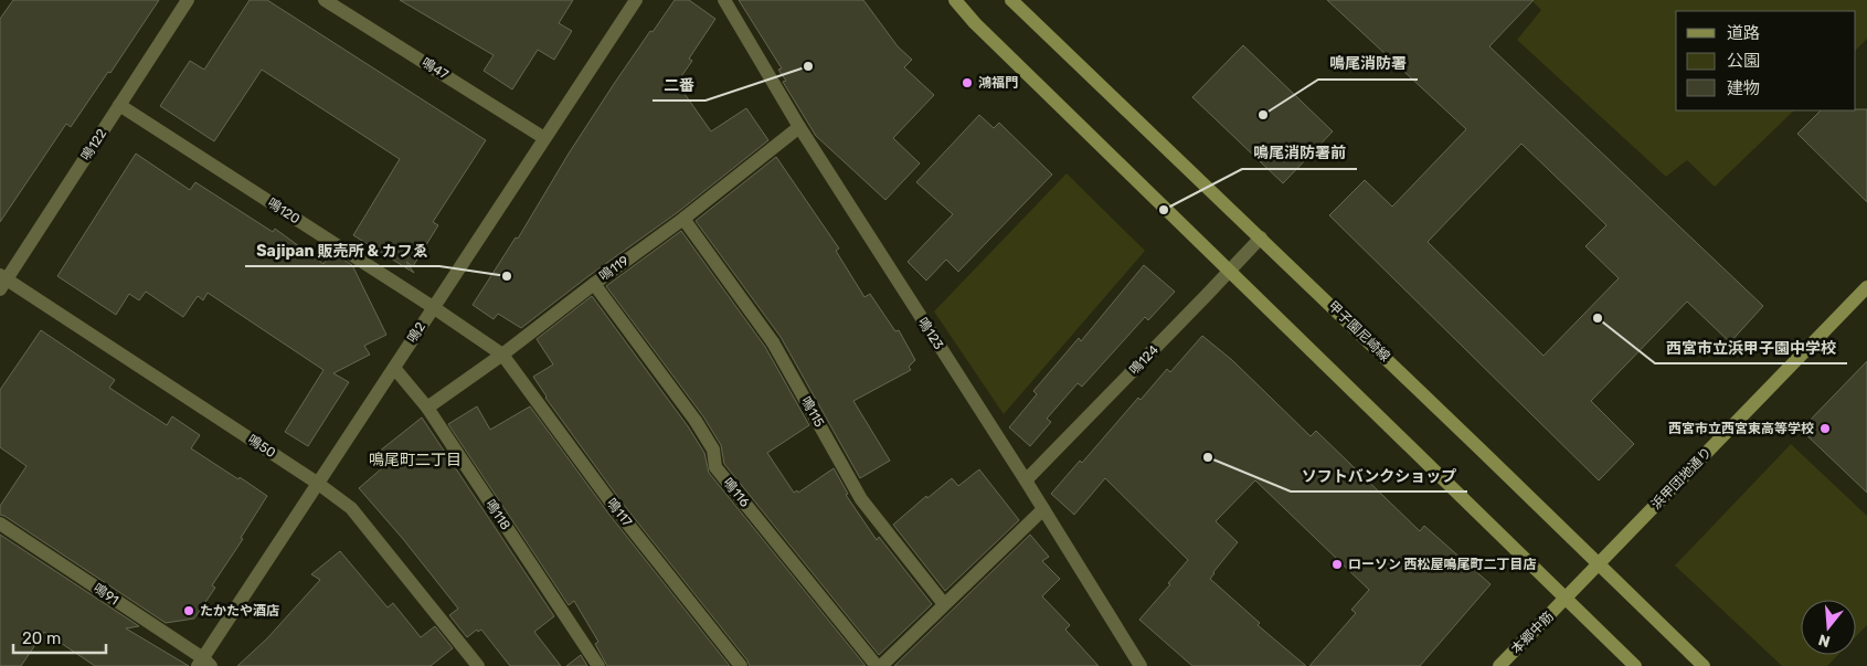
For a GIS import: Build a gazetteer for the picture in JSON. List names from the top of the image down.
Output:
{
  "streets": {
    "main road": ["甲子園尼崎線", "浜甲団地通り", "本郷中筋"],
    "street": [
      "鳴47",
      "鳴122",
      "鳴120",
      "鳴119",
      "鳴2",
      "鳴123",
      "鳴124",
      "鳴115",
      "鳴50",
      "鳴116",
      "鳴117",
      "鳴118",
      "鳴91"
    ]
  },
  "crossings": [
    ["鳴47", "鳴2"],
    ["鳴122", "鳴120"],
    ["鳴122", "鳴50"],
    ["鳴120", "鳴119"],
    ["鳴120", "鳴2"],
    ["鳴120", "鳴117"],
    ["鳴119", "鳴123"],
    ["鳴119", "鳴115"],
    ["鳴119", "鳴116"],
    ["鳴119", "鳴117"],
    ["鳴119", "鳴118"],
    ["甲子園尼崎線", "鳴124"],
    ["甲子園尼崎線", "浜甲団地通り"],
    ["鳴2", "鳴50"],
    ["鳴2", "鳴118"],
    ["鳴2", "鳴91"],
    ["鳴123", "鳴124"],
    ["浜甲団地通り", "本郷中筋"]
  ],
  "districts": ["鳴尾町二丁目"],
  "places": [
    "二番",
    "鴻福門",
    "鳴尾消防署",
    "鳴尾消防署前",
    "Sajipan 販売所 & カフゑ",
    "西宮市立浜甲子園中学校",
    "西宮市立西宮東高等学校",
    "ソフトバンクショップ",
    "ローソン 西松屋鳴尾町二丁目店",
    "たかたや酒店"
  ],
  "legend": ["道路", "公園", "建物"],
  "scale_bar": "20 m",
  "north": "bottom"
}
